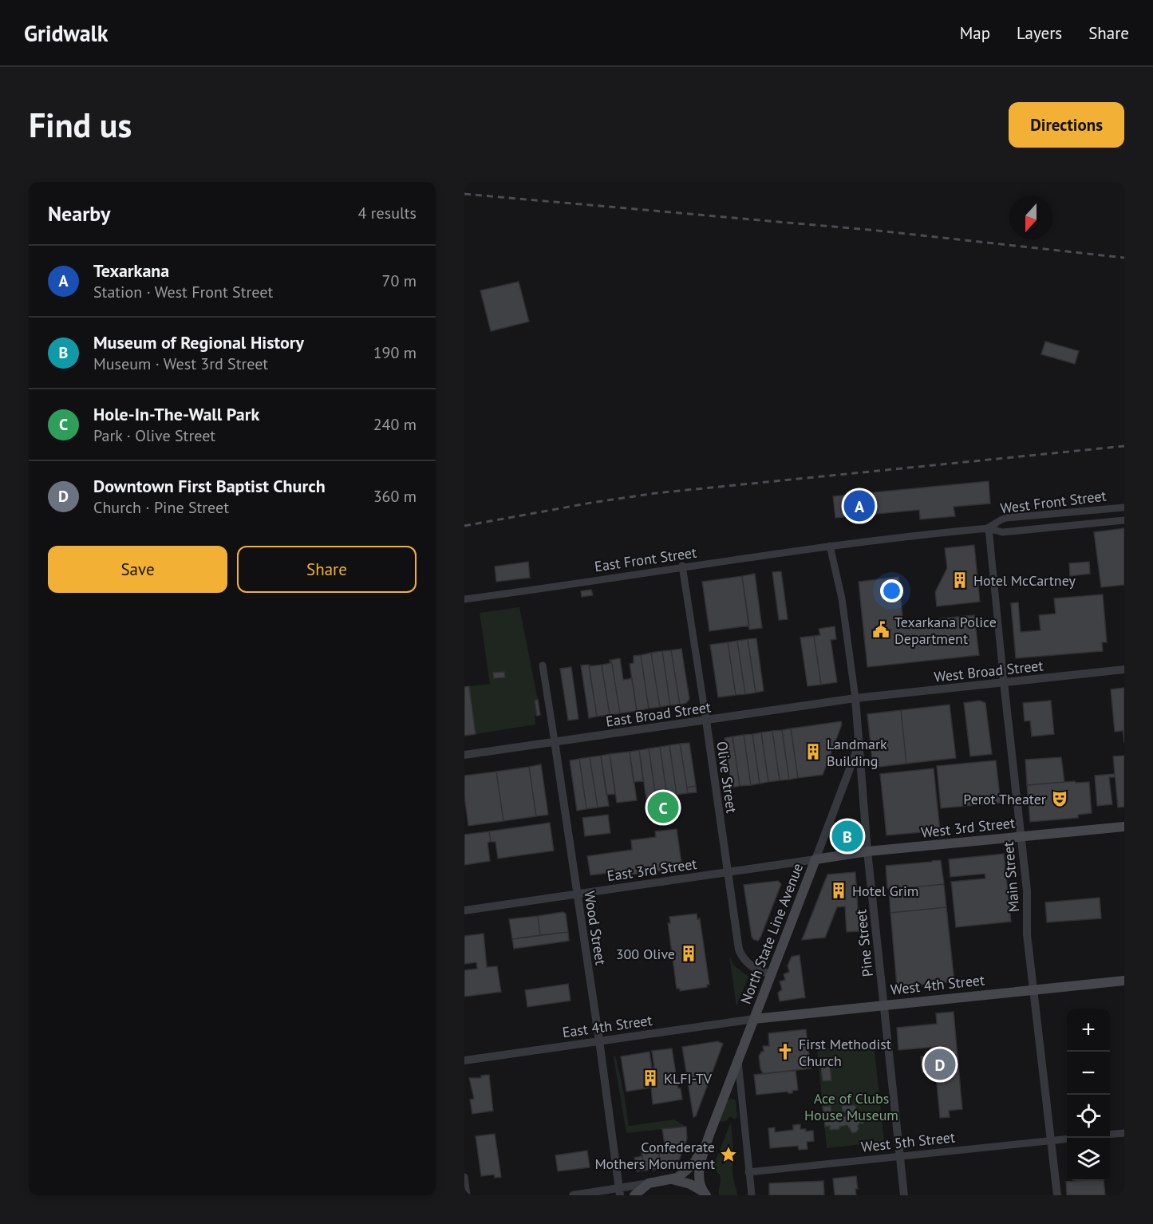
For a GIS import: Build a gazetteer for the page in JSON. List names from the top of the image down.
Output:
{
  "streets": {
    "main road": ["West 3rd Street", "North State Line Avenue", "West 4th Street"],
    "street": [
      "West Front Street",
      "East Front Street",
      "West Broad Street",
      "East Broad Street",
      "Olive Street",
      "East 3rd Street",
      "Main Street",
      "Wood Street",
      "Pine Street",
      "East 4th Street",
      "West 5th Street"
    ]
  },
  "crossings": [
    ["West Front Street", "East Front Street"],
    ["West Front Street", "Main Street"],
    ["West Front Street", "Pine Street"],
    ["East Front Street", "Olive Street"],
    ["East Front Street", "Pine Street"],
    ["West Broad Street", "East Broad Street"],
    ["West Broad Street", "Main Street"],
    ["West Broad Street", "Pine Street"],
    ["East Broad Street", "Olive Street"],
    ["East Broad Street", "Wood Street"],
    ["East Broad Street", "Pine Street"],
    ["Olive Street", "East 3rd Street"],
    ["Olive Street", "North State Line Avenue"],
    ["West 3rd Street", "East 3rd Street"],
    ["West 3rd Street", "Main Street"],
    ["West 3rd Street", "North State Line Avenue"],
    ["West 3rd Street", "Pine Street"],
    ["East 3rd Street", "Wood Street"],
    ["East 3rd Street", "North State Line Avenue"],
    ["Main Street", "West 4th Street"],
    ["Main Street", "West 5th Street"],
    ["Wood Street", "East 4th Street"],
    ["North State Line Avenue", "Pine Street"],
    ["North State Line Avenue", "West 4th Street"],
    ["North State Line Avenue", "East 4th Street"],
    ["Pine Street", "West 4th Street"],
    ["Pine Street", "West 5th Street"],
    ["West 4th Street", "East 4th Street"]
  ],
  "parks": ["Ace of Clubs House Museum"],
  "places": {
    "building": [
      "Hotel McCartney",
      "Landmark Building",
      "Hotel Grim",
      "300 Olive",
      "KLFI-TV"
    ],
    "public building": ["Texarkana Police Department"],
    "theatre": ["Perot Theater"],
    "church": ["First Methodist Church"],
    "place": ["Confederate Mothers Monument"]
  },
  "north": "bottom",
  "page": {
    "header": "Gridwalk",
    "nav": ["Map", "Layers", "Share"],
    "buttons": [
      "Directions",
      ["Save", "Share"]
    ],
    "title": "Find us",
    "heading": ["Nearby", "4 results"],
    "list": [
      {
        "mark": "A",
        "name": "Texarkana",
        "note": "Station · West Front Street",
        "value": "70 m"
      },
      {
        "mark": "B",
        "name": "Museum of Regional History",
        "note": "Museum · West 3rd Street",
        "value": "190 m"
      },
      {
        "mark": "C",
        "name": "Hole-In-The-Wall Park",
        "note": "Park · Olive Street",
        "value": "240 m"
      },
      {
        "mark": "D",
        "name": "Downtown First Baptist Church",
        "note": "Church · Pine Street",
        "value": "360 m"
      }
    ],
    "pins": [
      "A",
      "C",
      "B",
      "D"
    ],
    "map_buttons": ["+", "−"]
  }
}
